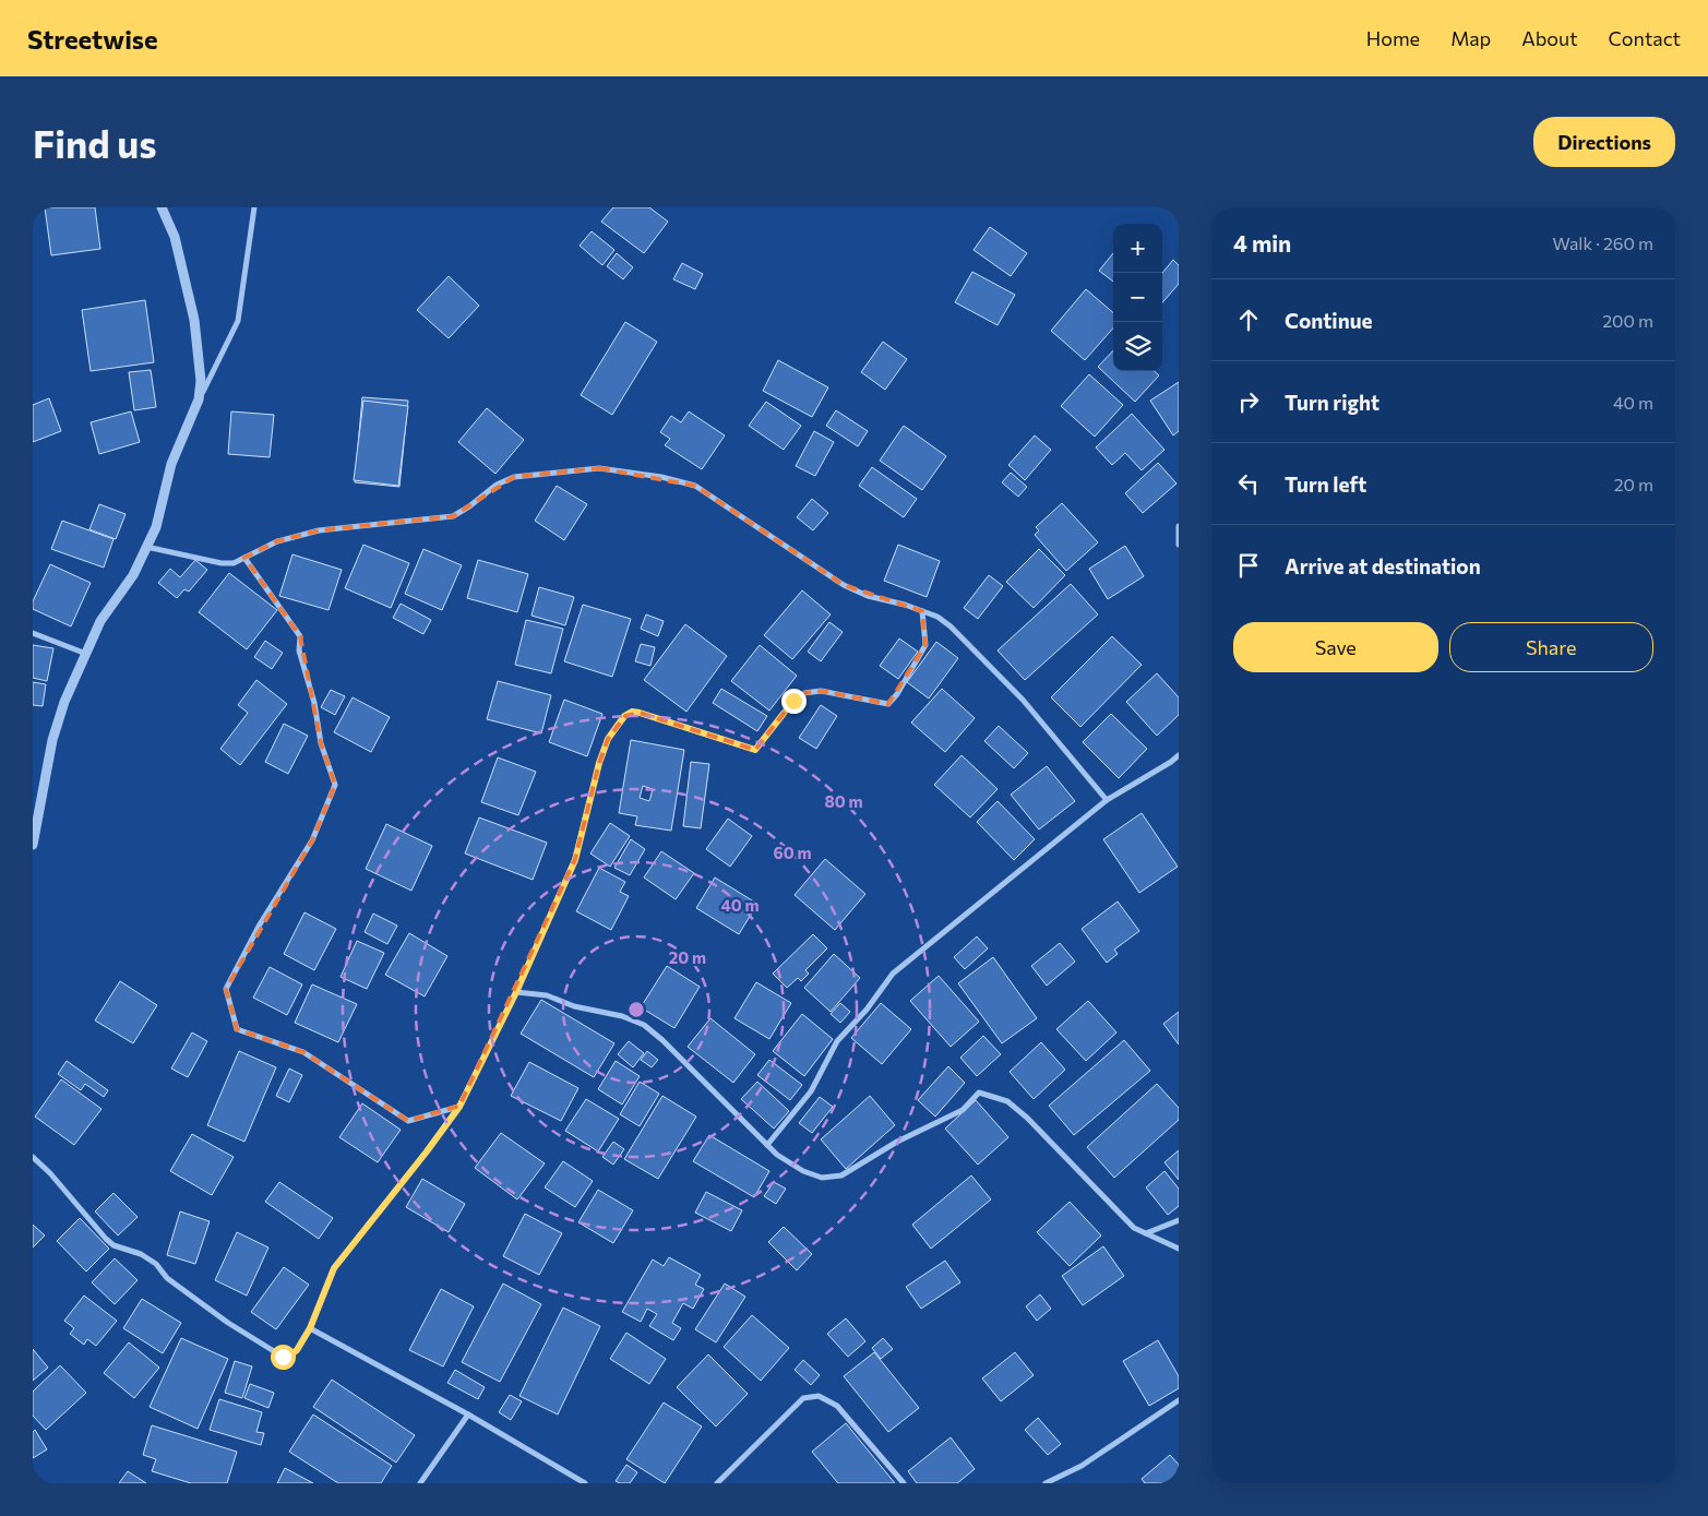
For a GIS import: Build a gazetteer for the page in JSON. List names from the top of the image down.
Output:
{
  "page": {
    "header": "Streetwise",
    "nav": [
      "Home",
      "Map",
      "About",
      "Contact"
    ],
    "buttons": [
      "Directions",
      ["Save", "Share"]
    ],
    "title": "Find us",
    "heading": ["4 min", "Walk · 260 m"],
    "map_buttons": ["+", "−"],
    "list": [
      ["Continue", "200 m"],
      ["Turn right", "40 m"],
      ["Turn left", "20 m"],
      "Arrive at destination"
    ]
  },
  "rings": [
    "80 m",
    "60 m",
    "40 m",
    "20 m"
  ]
}
